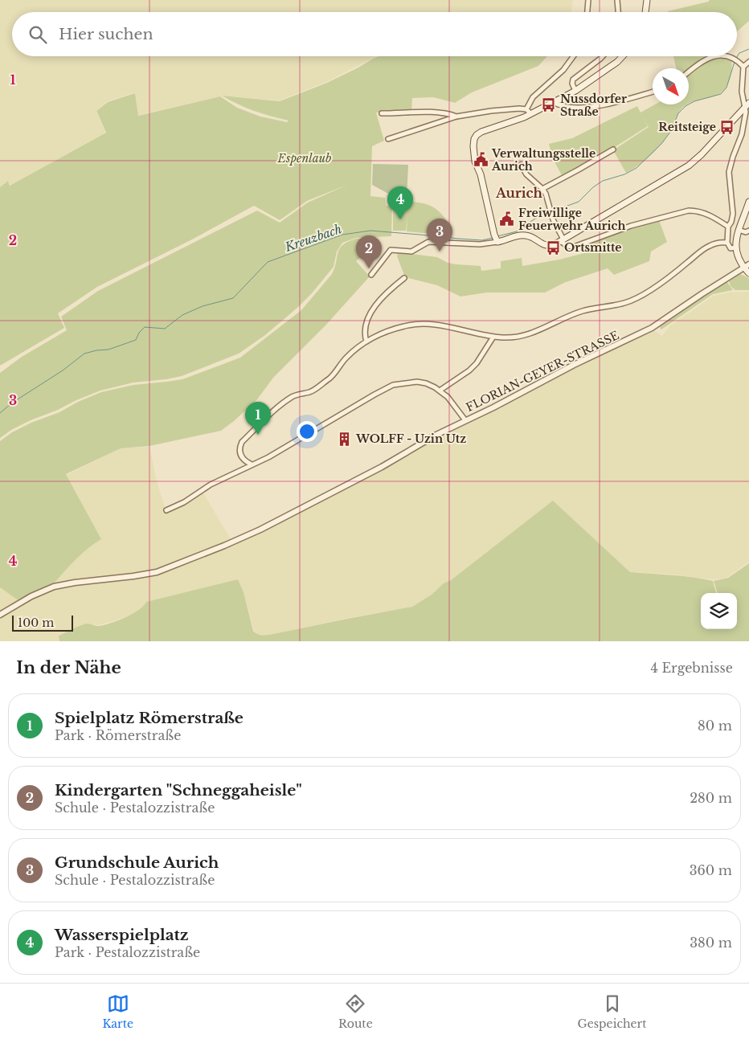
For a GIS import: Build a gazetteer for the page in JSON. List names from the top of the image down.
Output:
{
  "streets": {
    "street": ["FLORIAN-GEYER-STRASSE"]
  },
  "districts": ["Aurich"],
  "water": ["Kreuzbach"],
  "parks": ["Espenlaub"],
  "places": {
    "bus stop": ["Nussdorfer Straße", "Reitsteige", "Ortsmitte"],
    "public building": ["Verwaltungsstelle Aurich", "Freiwillige Feuerwehr Aurich"],
    "building": ["WOLFF - Uzin Utz"]
  },
  "scale_bar": "100 m",
  "north": "bottom right",
  "page": {
    "search": "Hier suchen",
    "pins": [
      "4",
      "3",
      "2",
      "1"
    ],
    "scale": "100 m",
    "heading": ["In der Nähe", "4 Ergebnisse"],
    "list": [
      {
        "mark": "1",
        "name": "Spielplatz Römerstraße",
        "note": "Park · Römerstraße",
        "value": "80 m"
      },
      {
        "mark": "2",
        "name": "Kindergarten \"Schneggaheisle\"",
        "note": "Schule · Pestalozzistraße",
        "value": "280 m"
      },
      {
        "mark": "3",
        "name": "Grundschule Aurich",
        "note": "Schule · Pestalozzistraße",
        "value": "360 m"
      },
      {
        "mark": "4",
        "name": "Wasserspielplatz",
        "note": "Park · Pestalozzistraße",
        "value": "380 m"
      }
    ],
    "nav": ["Karte", "Route", "Gespeichert"]
  },
  "grid": {
    "rows": [
      "1",
      "2",
      "3",
      "4"
    ]
  }
}
